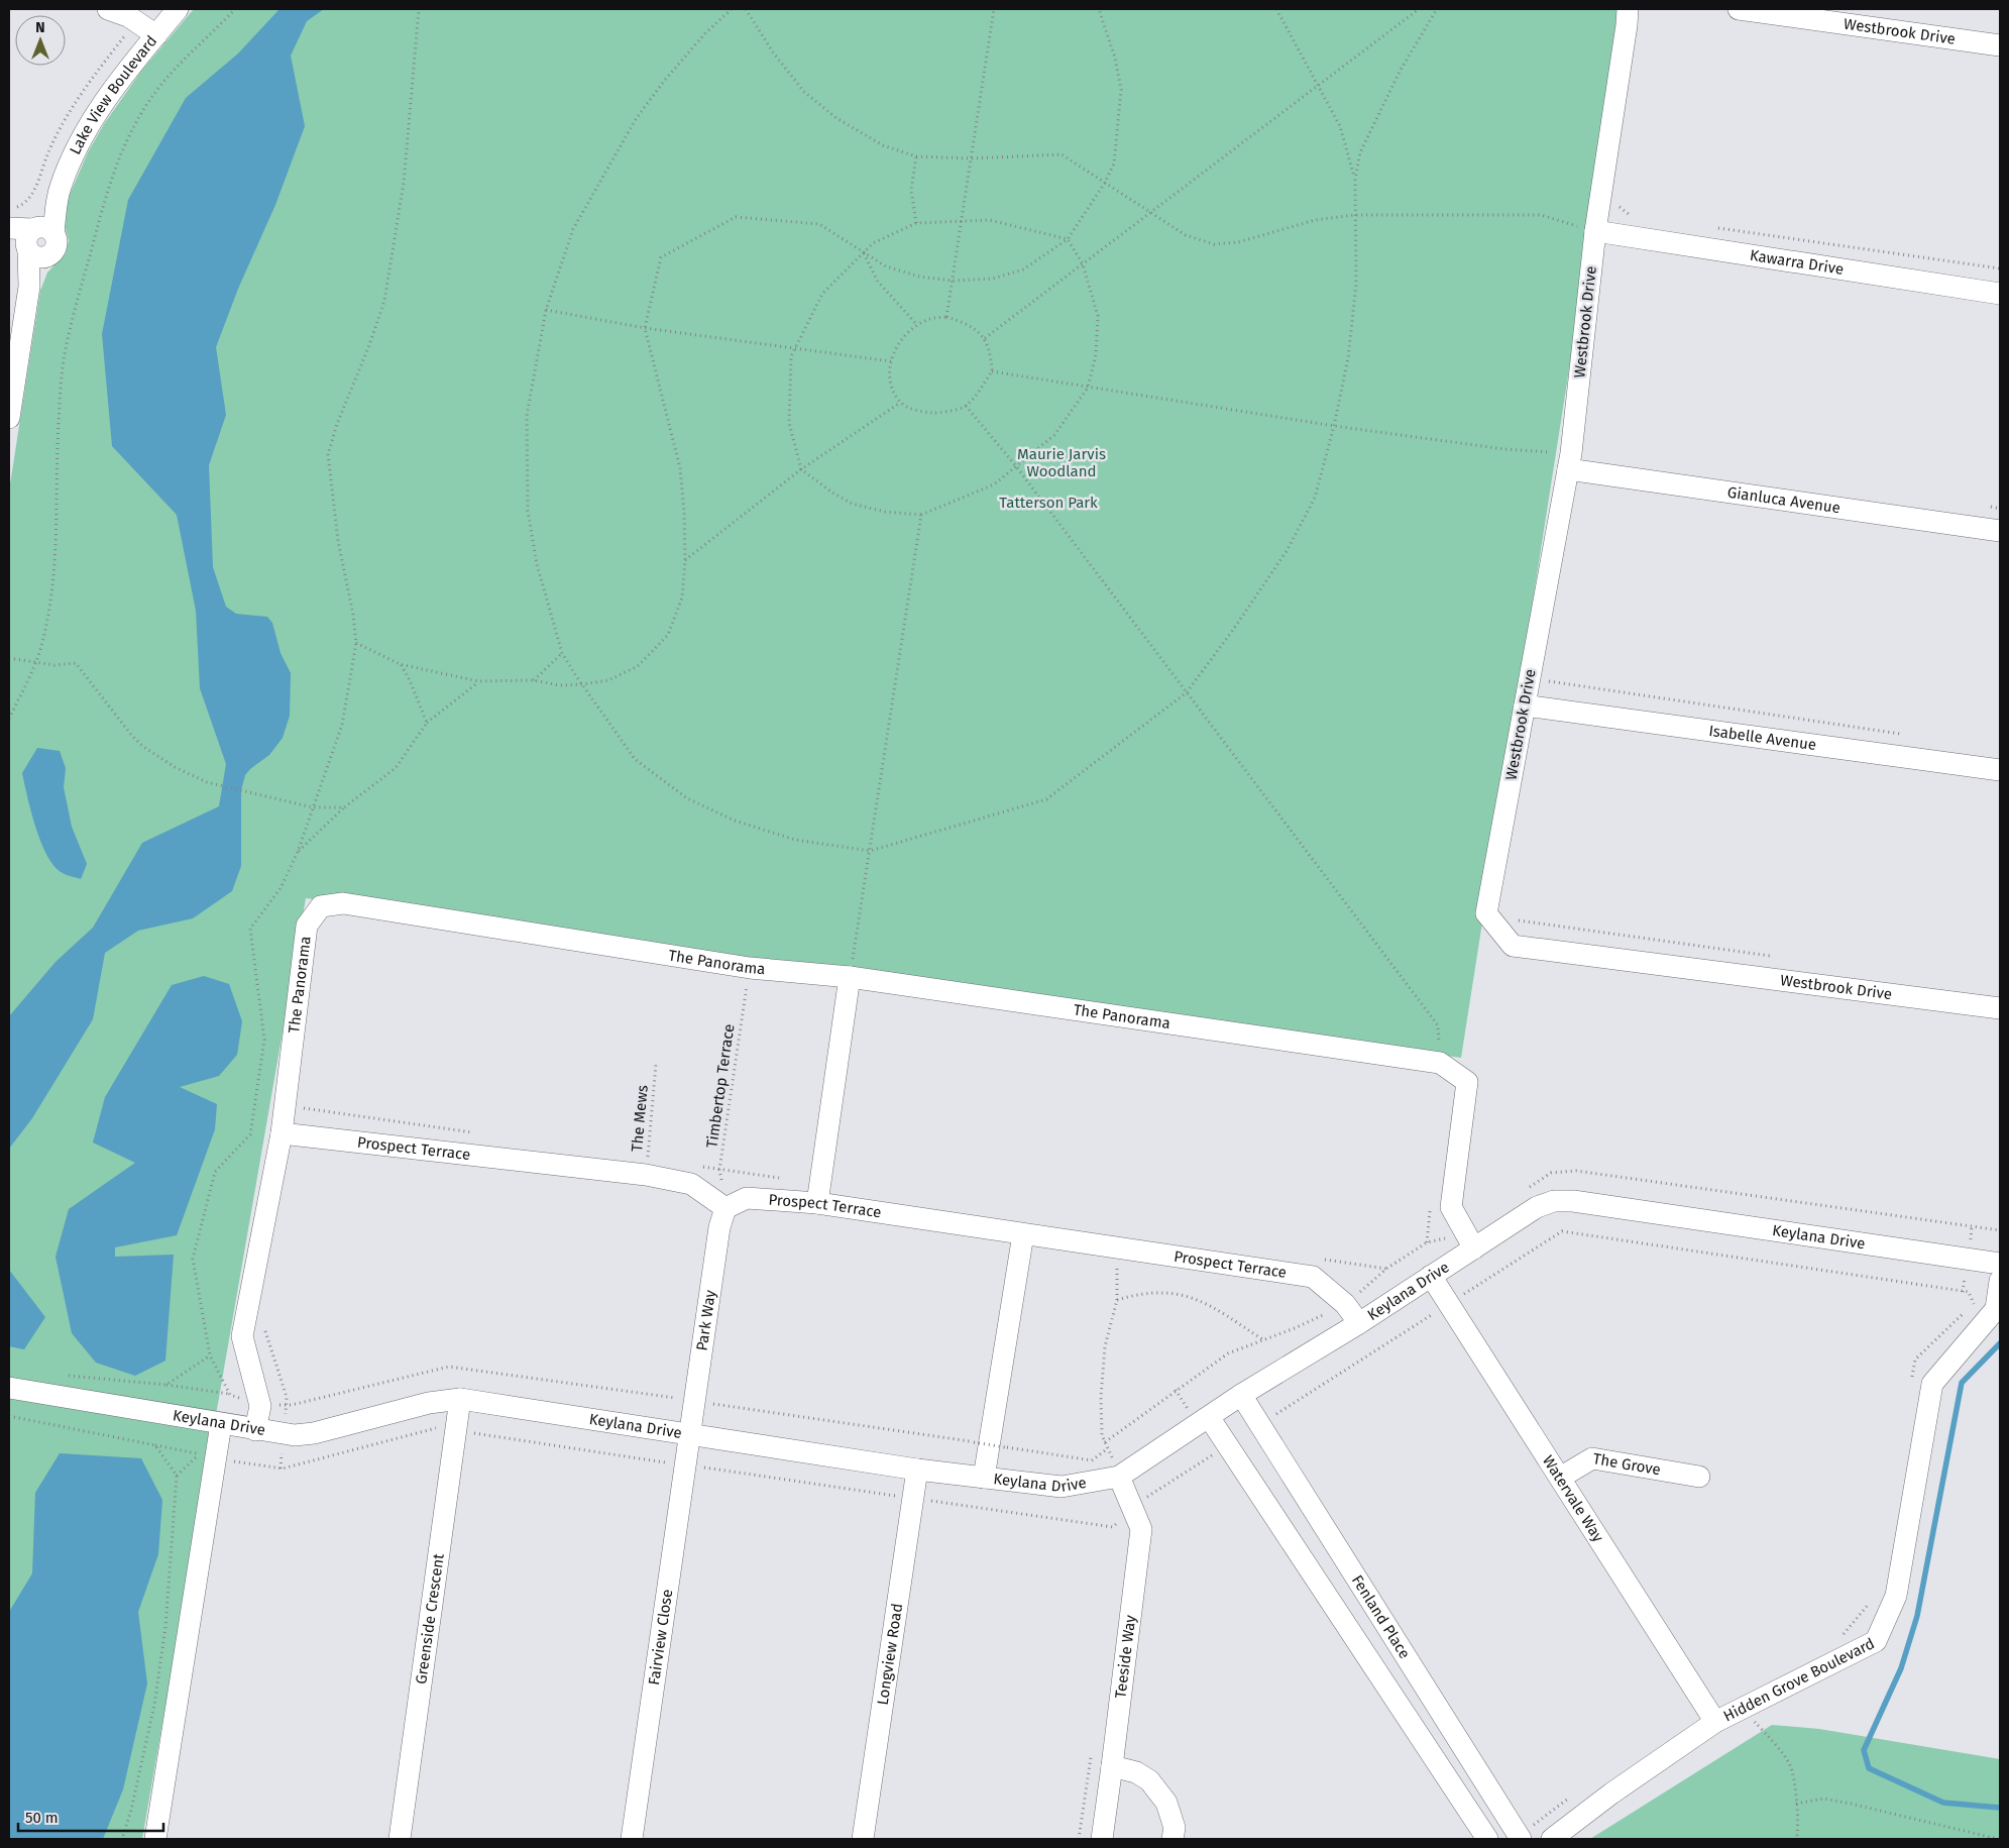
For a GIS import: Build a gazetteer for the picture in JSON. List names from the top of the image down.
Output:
{
  "streets": {
    "street": [
      "Westbrook Drive",
      "Lake View Boulevard",
      "Kawarra Drive",
      "Gianluca Avenue",
      "Isabelle Avenue",
      "The Panorama",
      "Prospect Terrace",
      "Keylana Drive",
      "Park Way",
      "The Grove",
      "Watervale Way",
      "Fenland Place",
      "Greenside Crescent",
      "Fairview Close",
      "Longview Road",
      "Teeside Way",
      "Hidden Grove Boulevard"
    ],
    "path": ["Timbertop Terrace", "The Mews"]
  },
  "crossings": [
    ["Westbrook Drive", "Kawarra Drive"],
    ["Westbrook Drive", "Gianluca Avenue"],
    ["Westbrook Drive", "Isabelle Avenue"],
    ["The Panorama", "Timbertop Terrace"],
    ["The Panorama", "Prospect Terrace"],
    ["The Panorama", "Keylana Drive"],
    ["Timbertop Terrace", "Prospect Terrace"],
    ["Timbertop Terrace", "Park Way"],
    ["Prospect Terrace", "Keylana Drive"],
    ["Prospect Terrace", "Park Way"],
    ["Keylana Drive", "Park Way"],
    ["Keylana Drive", "Watervale Way"],
    ["Keylana Drive", "Fenland Place"],
    ["Keylana Drive", "Greenside Crescent"],
    ["Keylana Drive", "Fairview Close"],
    ["Keylana Drive", "Longview Road"],
    ["Keylana Drive", "Teeside Way"],
    ["Park Way", "Fairview Close"],
    ["The Grove", "Watervale Way"],
    ["Watervale Way", "Hidden Grove Boulevard"]
  ],
  "parks": ["Maurie Jarvis Woodland", "Tatterson Park"],
  "scale_bar": "50 m",
  "north": "top"
}
